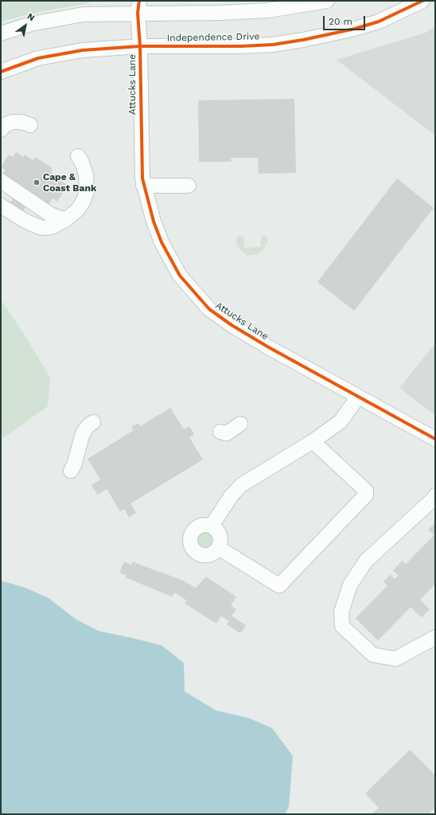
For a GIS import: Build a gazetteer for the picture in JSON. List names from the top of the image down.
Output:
{
  "streets": {
    "street": ["Independence Drive", "Attucks Lane"]
  },
  "crossings": [
    ["Independence Drive", "Attucks Lane"]
  ],
  "places": ["Cape & Coast Bank"],
  "scale_bar": "20 m",
  "north": "top right"
}
